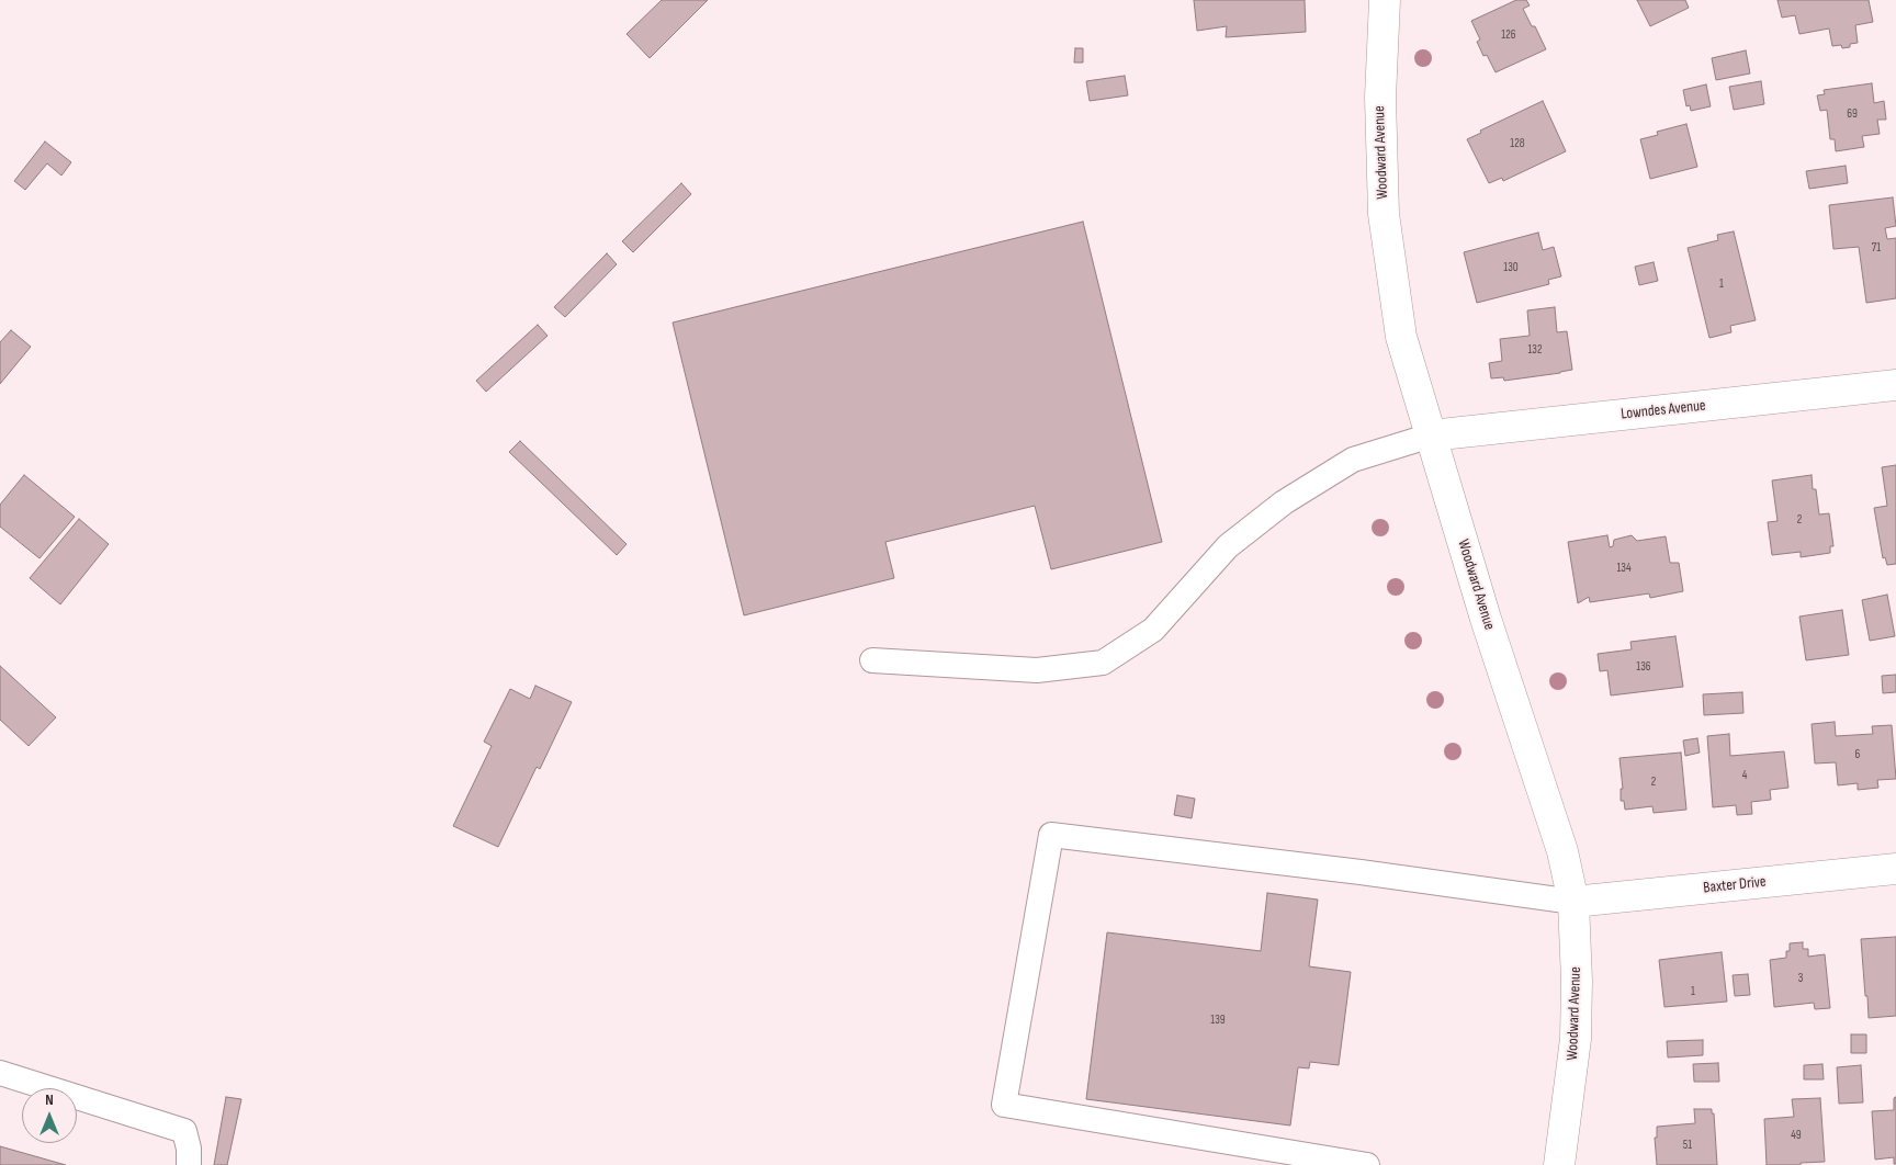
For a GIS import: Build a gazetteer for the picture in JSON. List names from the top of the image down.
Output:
{
  "streets": {
    "street": ["Woodward Avenue", "Lowndes Avenue", "Baxter Drive"]
  },
  "crossings": [
    ["Woodward Avenue", "Lowndes Avenue"],
    ["Woodward Avenue", "Baxter Drive"]
  ],
  "house_numbers": [
    "126",
    "69",
    "128",
    "71",
    "130",
    "1",
    "132",
    "2",
    "134",
    "136",
    "6",
    "4",
    "2",
    "3",
    "1",
    "139",
    "49",
    "51"
  ],
  "north": "top"
}
